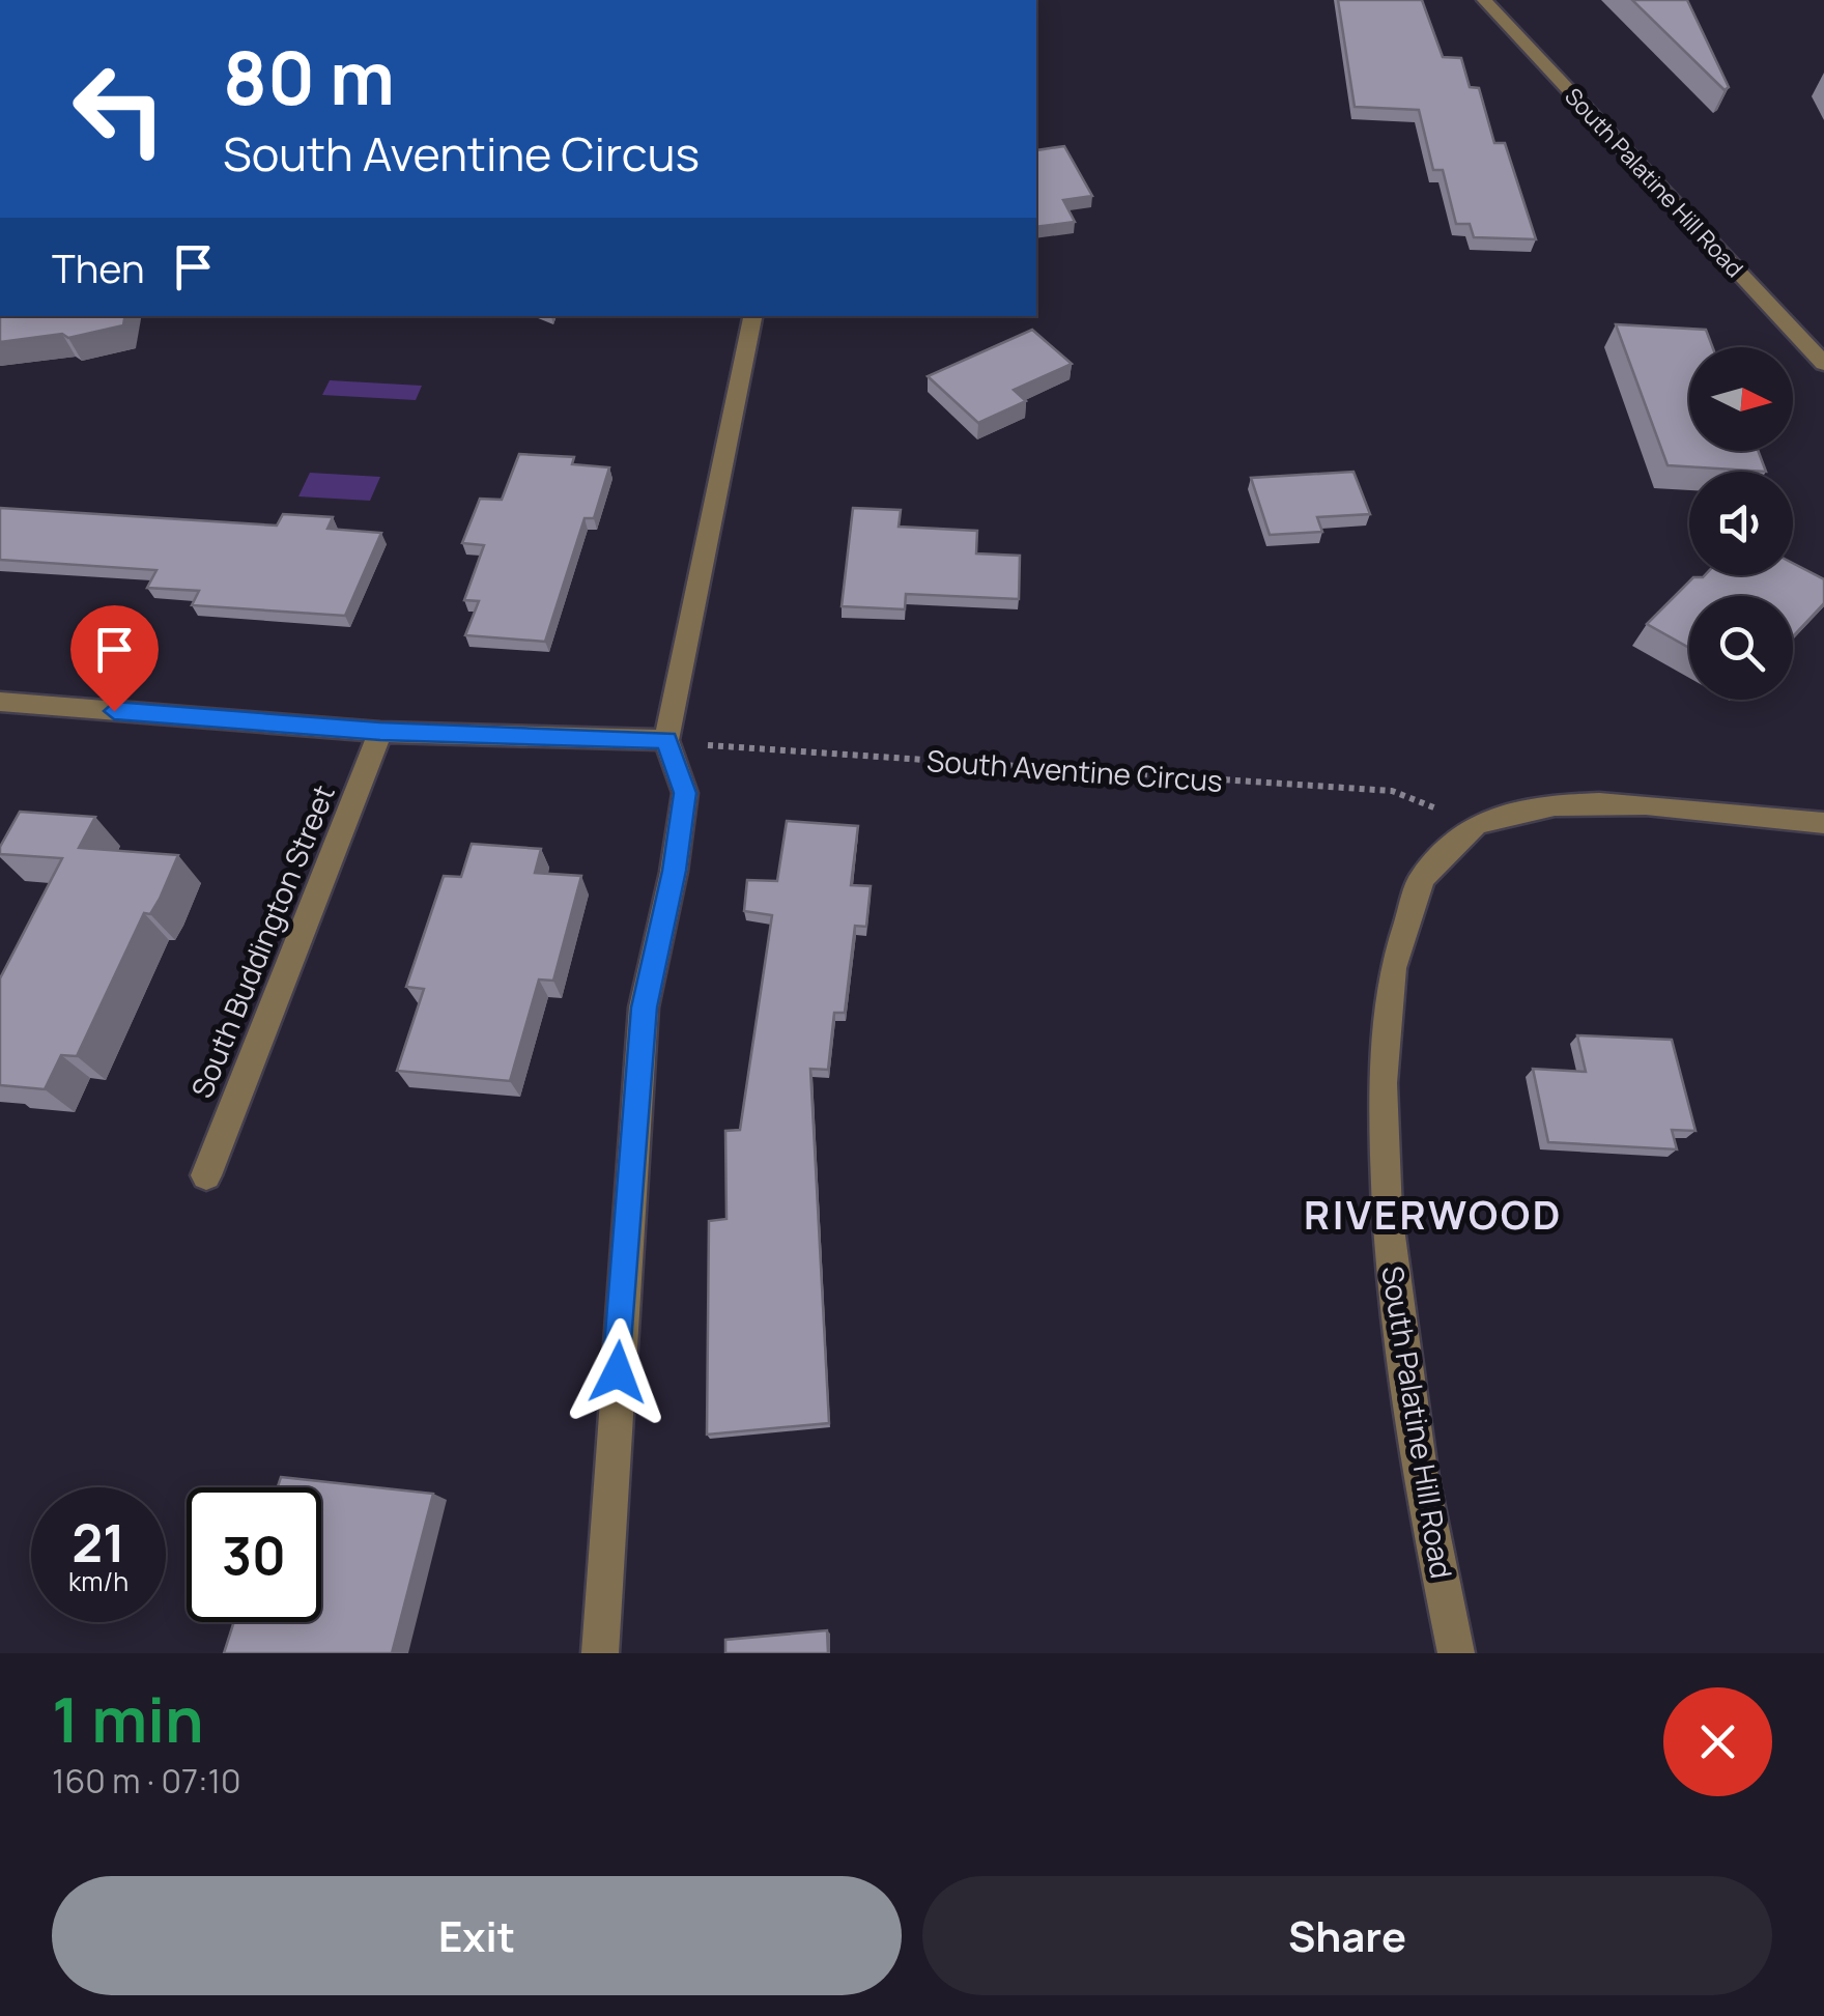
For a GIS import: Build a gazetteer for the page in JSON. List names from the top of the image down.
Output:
{
  "streets": {
    "street": ["South Palatine Hill Road", "South Buddington Street"],
    "path": ["South Aventine Circus"]
  },
  "crossings": [
    ["South Palatine Hill Road", "South Aventine Circus"]
  ],
  "districts": ["RIVERWOOD"],
  "north": "right",
  "page": {
    "turn": ["80 m", "South Aventine Circus"],
    "then": "Then",
    "speed": "21 km/h",
    "limit": "30",
    "heading": ["1 min", "160 m · 07:10"],
    "buttons": ["Exit", "Share"]
  }
}
